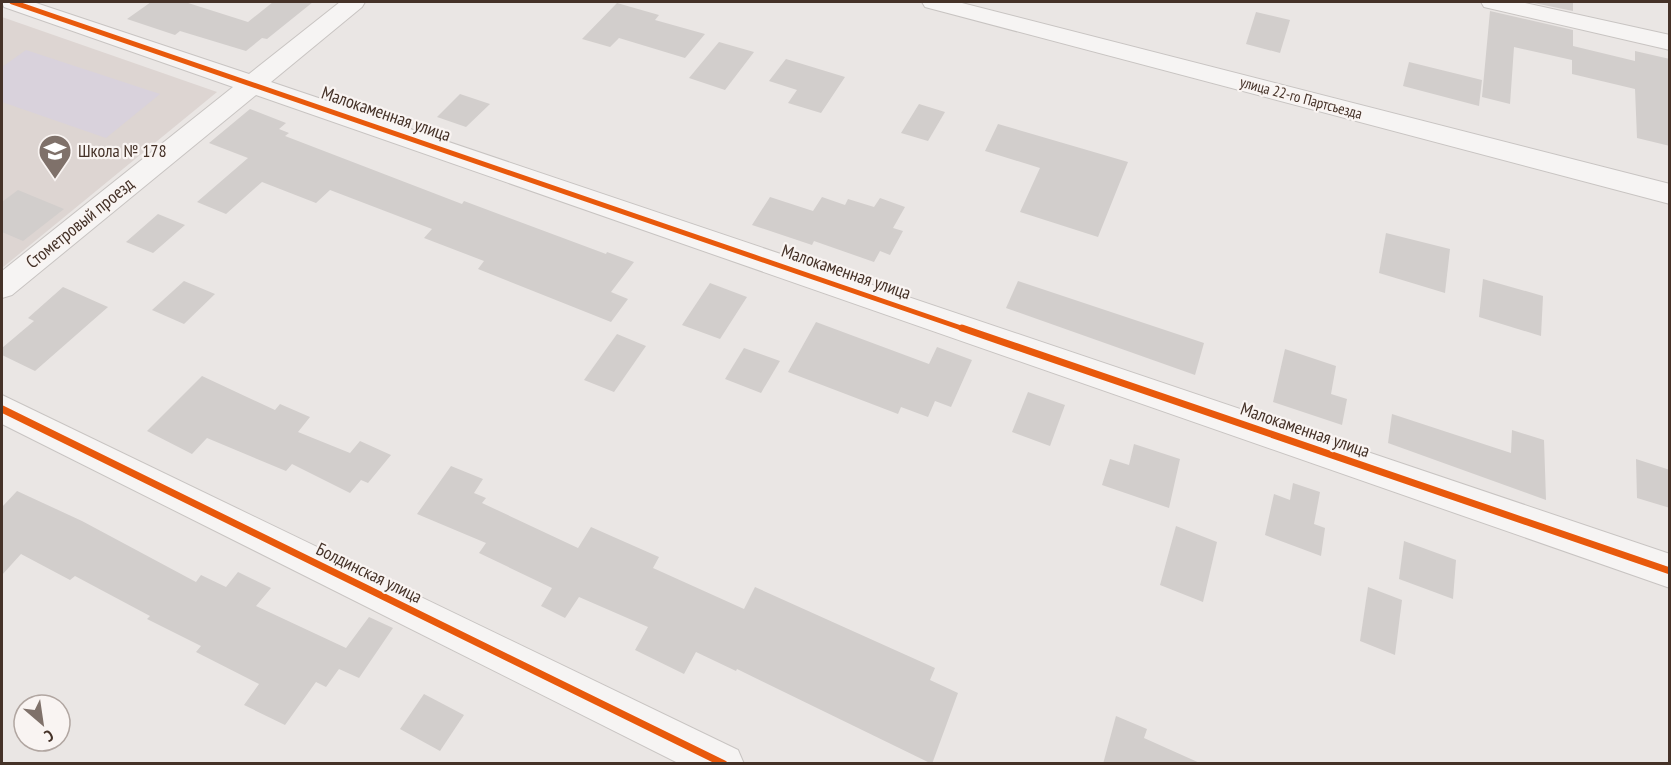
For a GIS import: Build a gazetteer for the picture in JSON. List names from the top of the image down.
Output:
{
  "streets": {
    "street": [
      "улица 22-го Партсъезда",
      "Малокаменная улица",
      "Стометровый проезд",
      "Болдинская улица"
    ]
  },
  "crossings": [
    ["Малокаменная улица", "Стометровый проезд"]
  ],
  "places": {
    "school or university": ["Школа № 178"]
  },
  "north": "bottom right"
}
